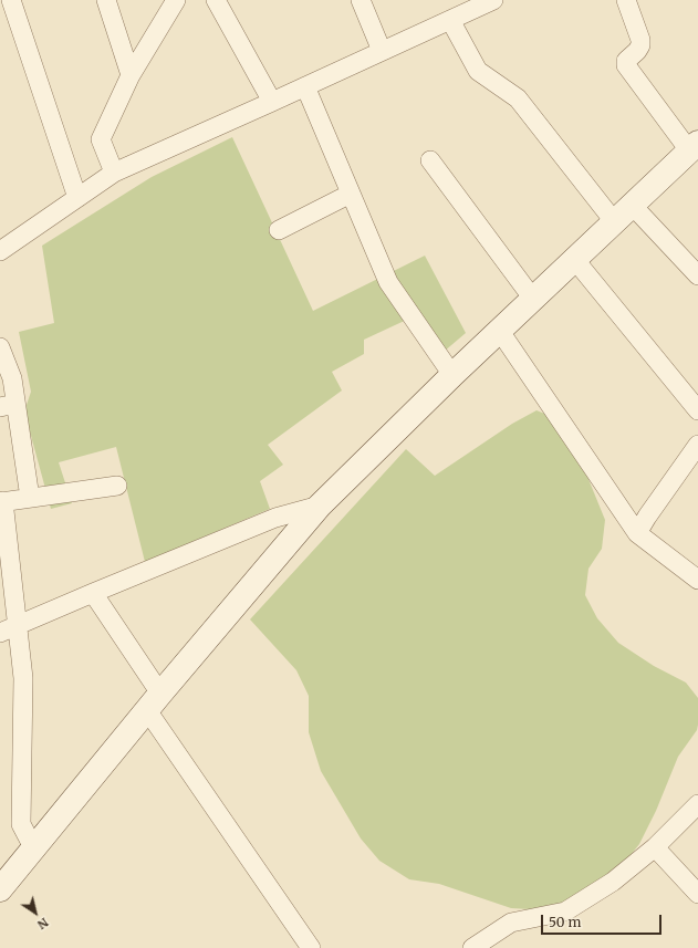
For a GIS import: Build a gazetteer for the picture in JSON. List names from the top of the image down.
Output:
{
  "scale_bar": "50 m",
  "north": "bottom right"
}
